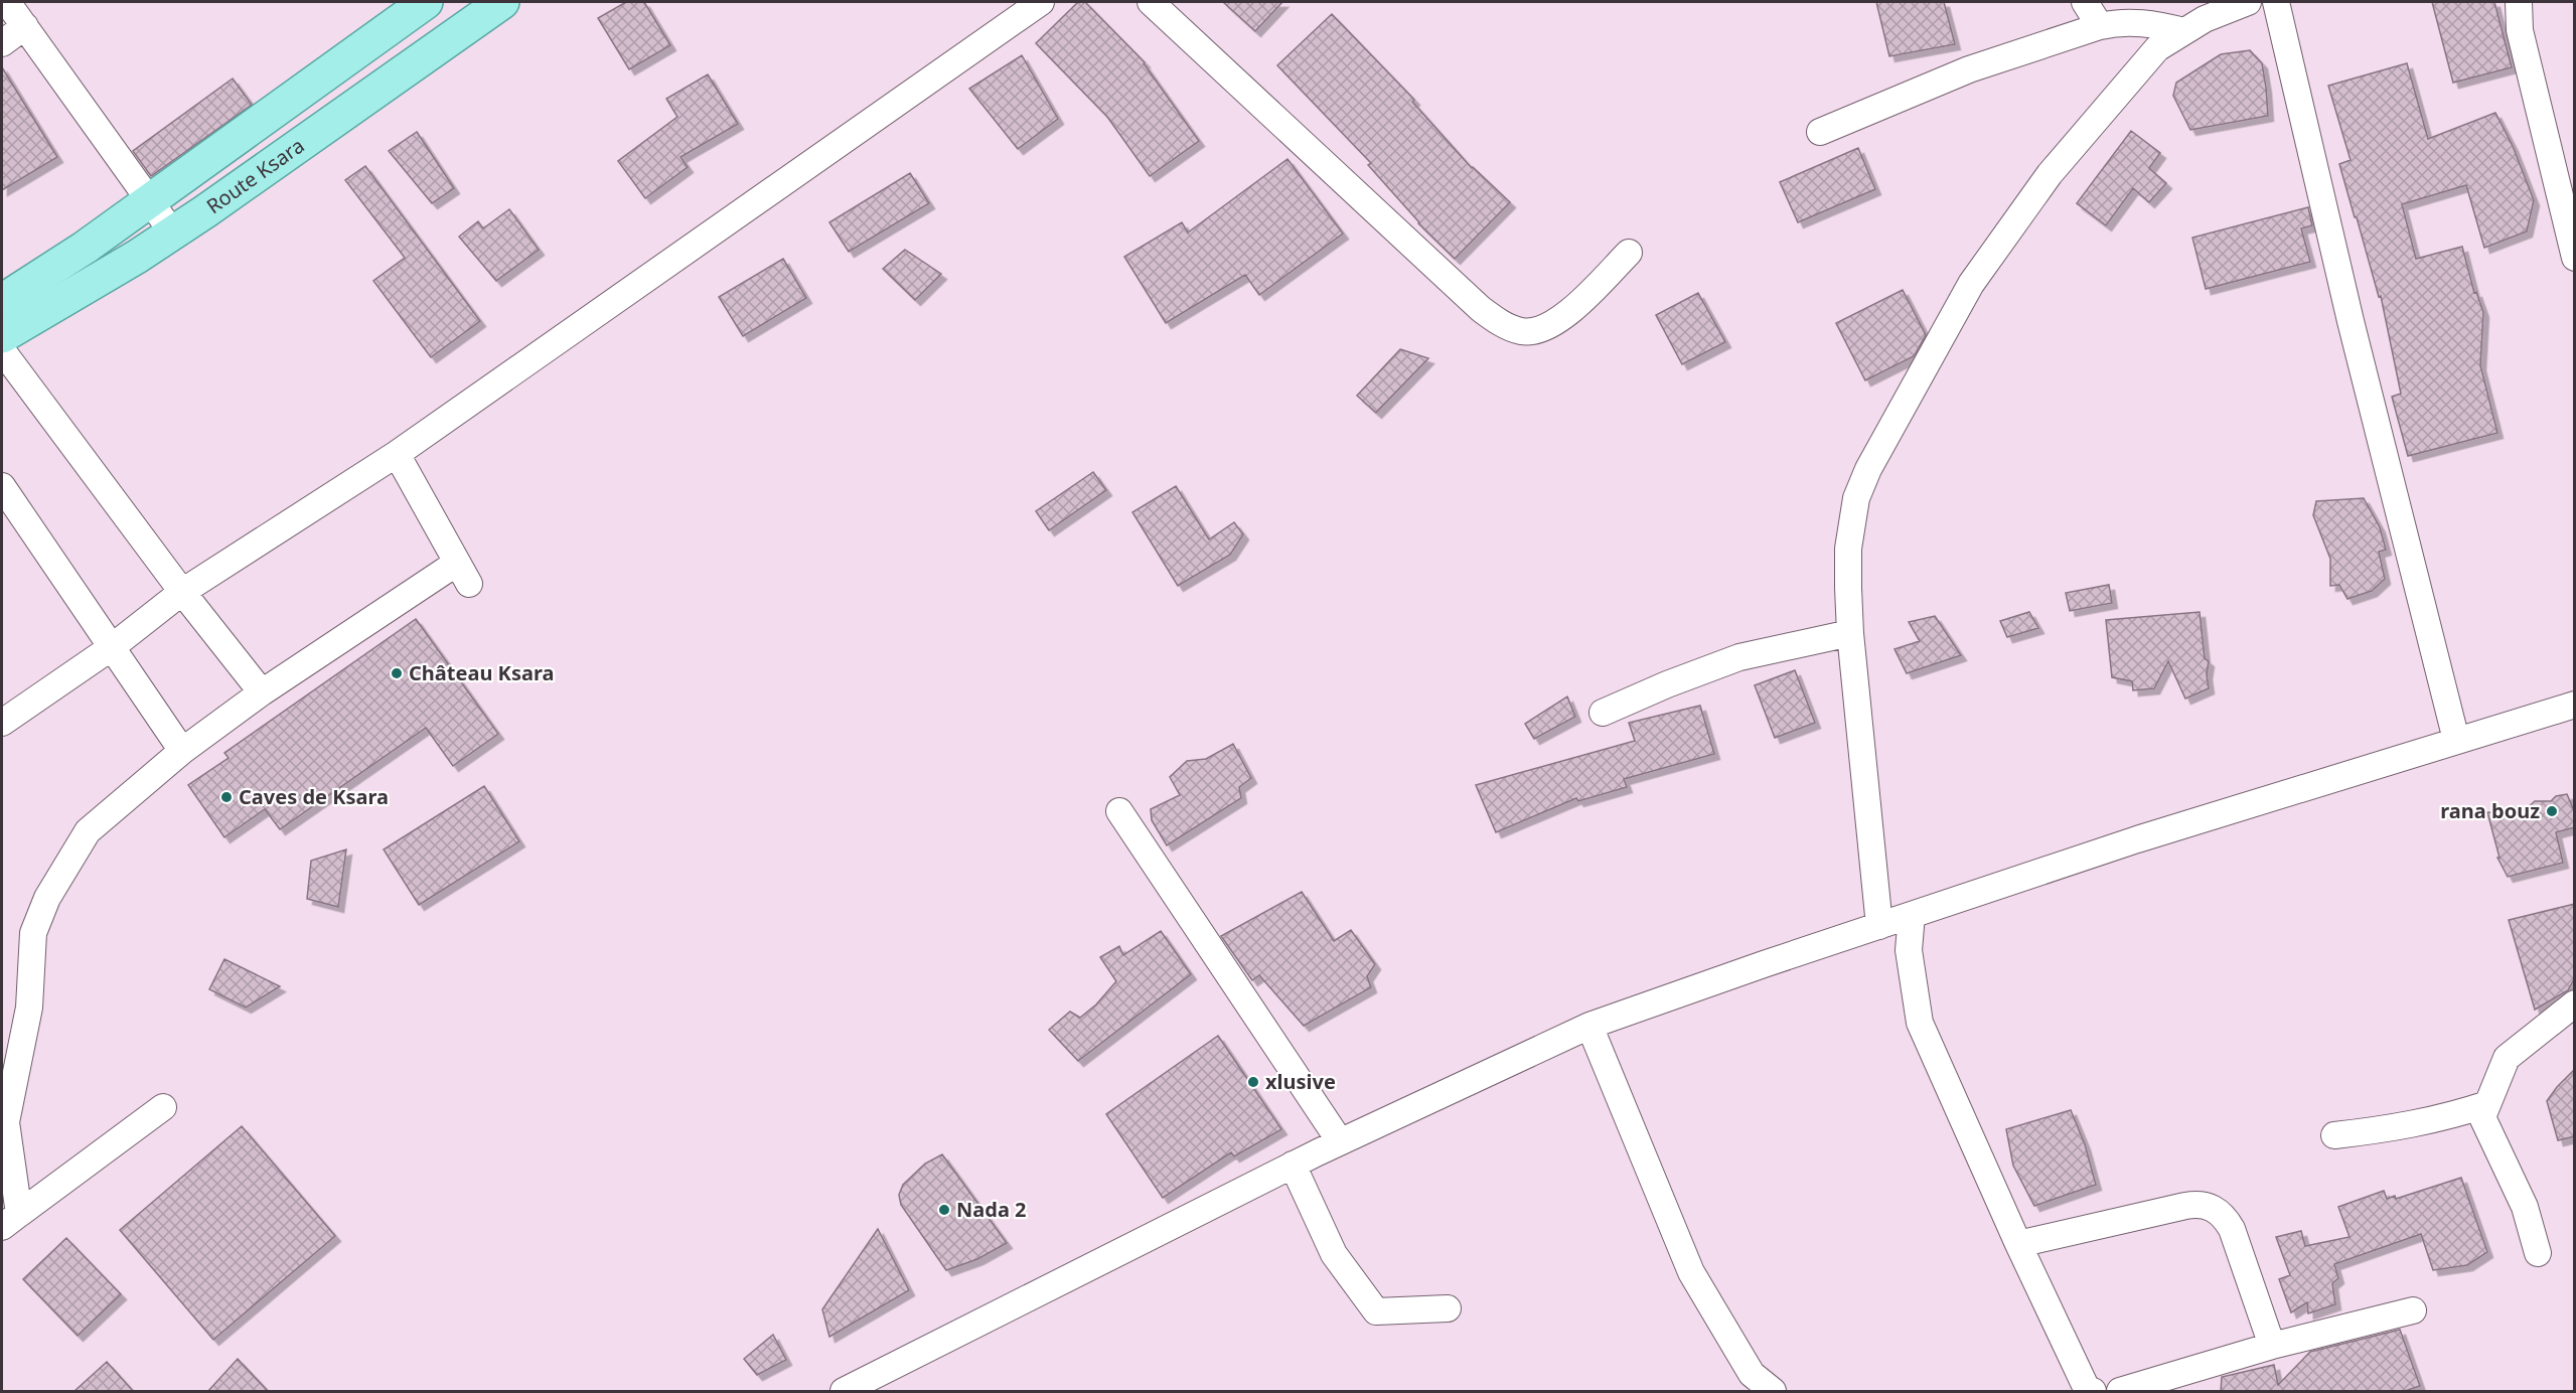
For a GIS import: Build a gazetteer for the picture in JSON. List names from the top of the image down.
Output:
{
  "streets": {
    "main road": ["Route Ksara"]
  },
  "places": [
    "Château Ksara",
    "Caves de Ksara",
    "rana bouz",
    "xlusive",
    "Nada 2"
  ]
}
